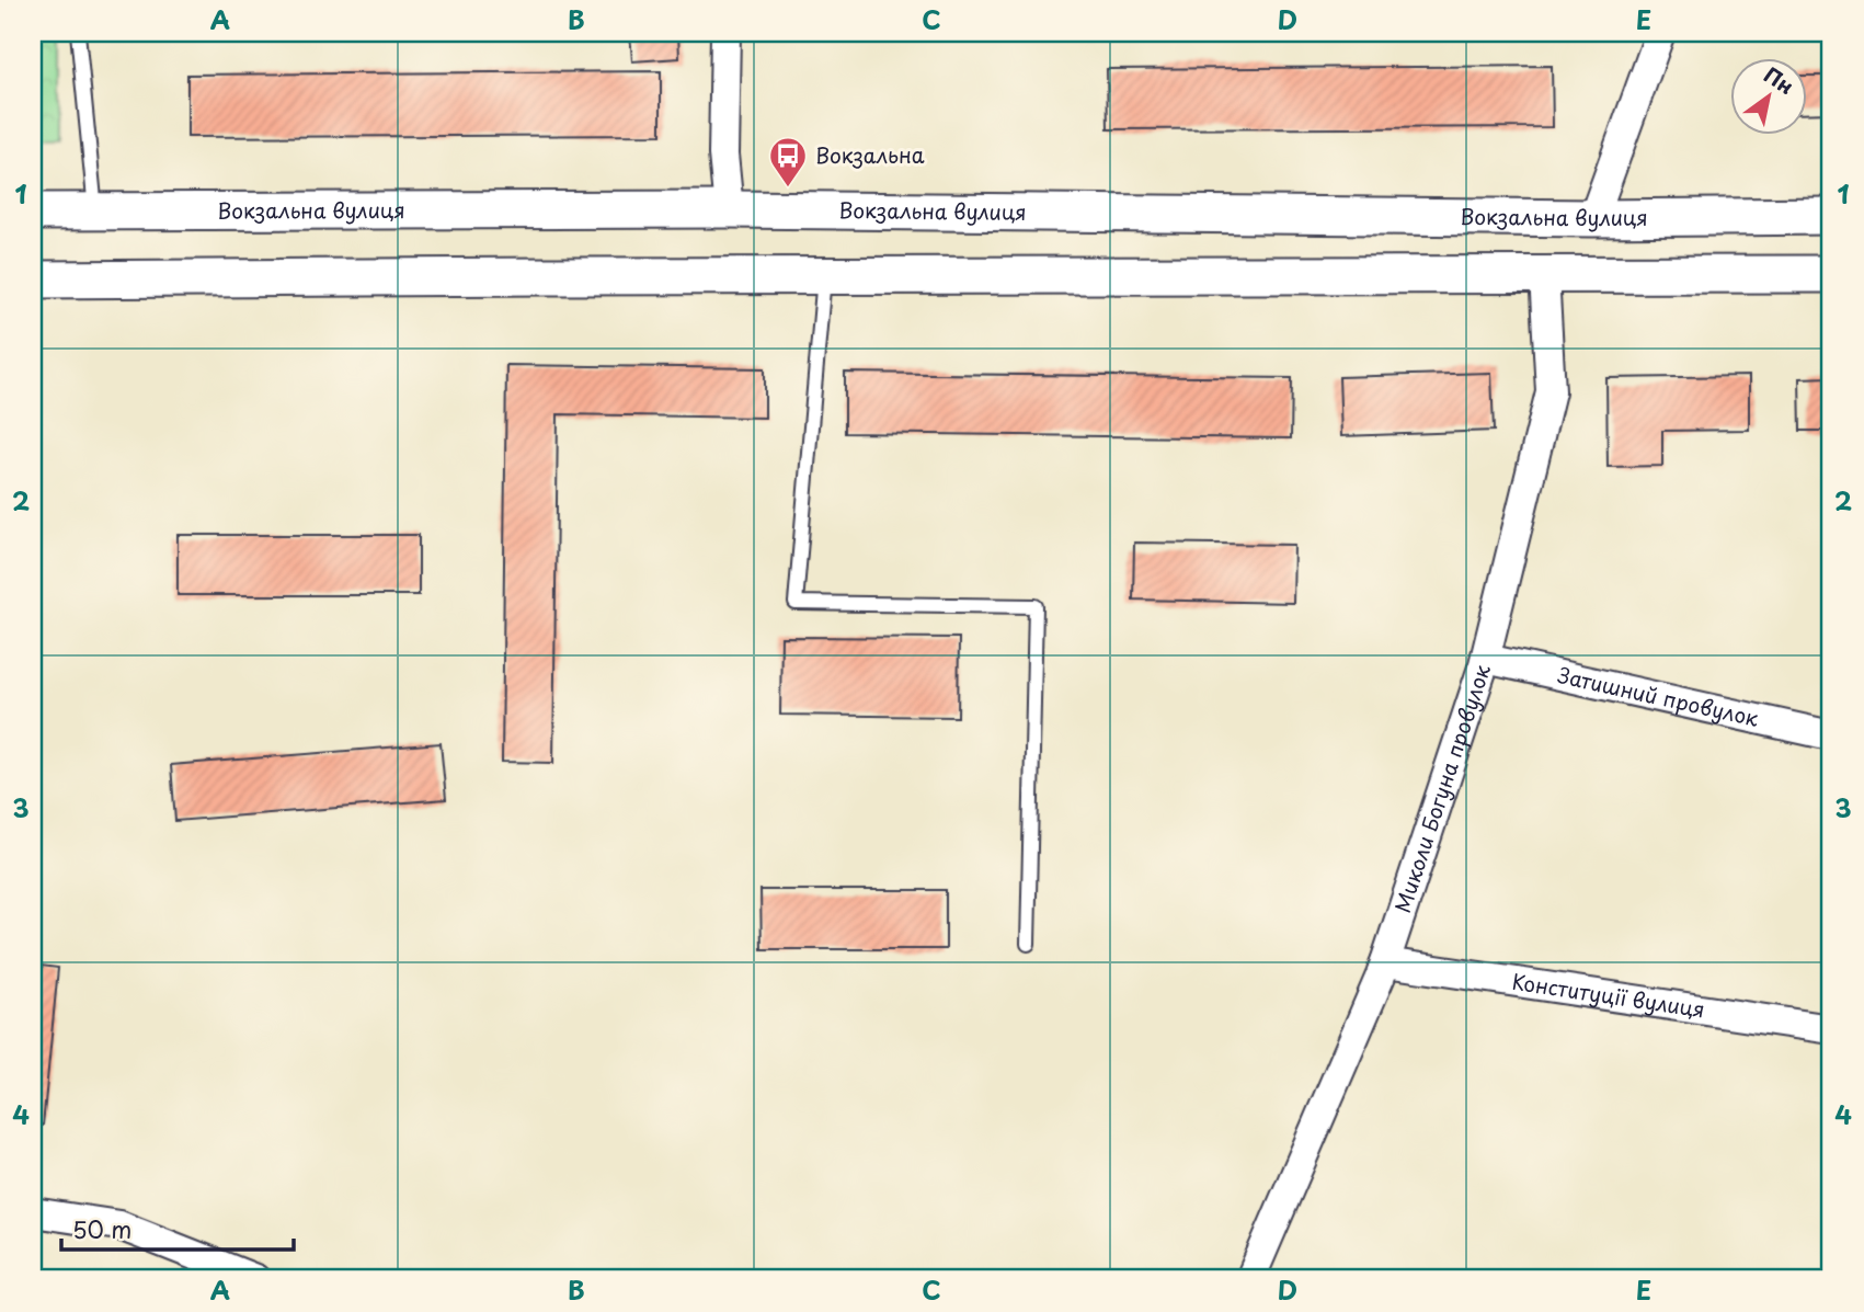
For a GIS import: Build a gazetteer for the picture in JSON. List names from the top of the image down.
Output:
{
  "streets": {
    "street": [
      "Вокзальна вулиця",
      "Затишний провулок",
      "Миколи Богуна провулок",
      "Конституції вулиця"
    ]
  },
  "crossings": [
    ["Затишний провулок", "Миколи Богуна провулок"],
    ["Миколи Богуна провулок", "Конституції вулиця"]
  ],
  "places": {
    "bus stop": ["Вокзальна"]
  },
  "scale_bar": "50 m",
  "north": "top right",
  "grid": {
    "columns": [
      "A",
      "B",
      "C",
      "D",
      "E"
    ],
    "rows": [
      "1",
      "2",
      "3",
      "4"
    ]
  }
}
